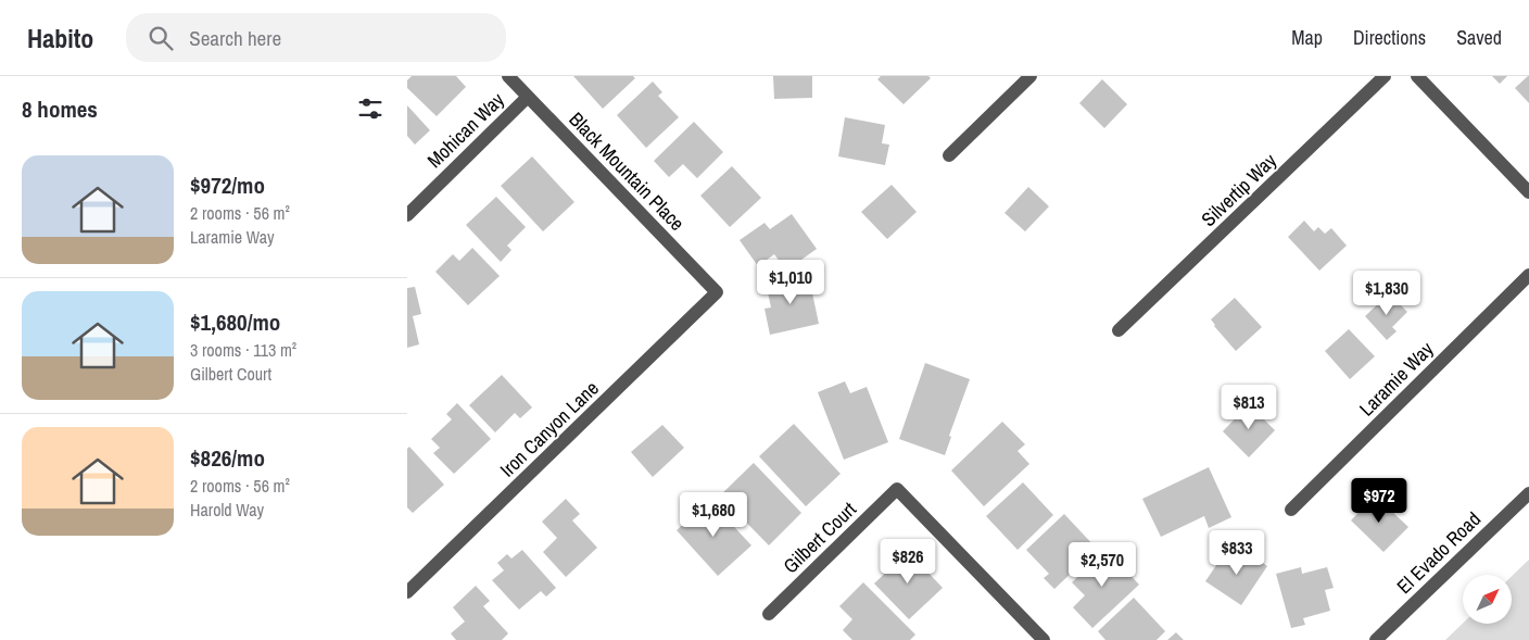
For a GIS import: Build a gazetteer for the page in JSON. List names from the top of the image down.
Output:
{
  "streets": {
    "street": [
      "Mohican Way",
      "Black Mountain Place",
      "Silvertip Way",
      "Laramie Way",
      "Iron Canyon Lane",
      "Gilbert Court",
      "El Evado Road"
    ]
  },
  "crossings": [
    ["Mohican Way", "Black Mountain Place"],
    ["Black Mountain Place", "Iron Canyon Lane"]
  ],
  "north": "top right",
  "page": {
    "header": "Habito",
    "search": "Search here",
    "nav": ["Map", "Directions", "Saved"],
    "heading": "8 homes",
    "list": [
      {
        "name": "$972/mo",
        "note": "2 rooms · 56 m² · Laramie Way"
      },
      {
        "name": "$1,680/mo",
        "note": "3 rooms · 113 m² · Gilbert Court"
      },
      {
        "name": "$826/mo",
        "note": "2 rooms · 56 m² · Harold Way"
      }
    ],
    "price": [
      "$1,010",
      "$1,830",
      "$813",
      "$972",
      "$1,680",
      "$833",
      "$826",
      "$2,570"
    ]
  }
}
